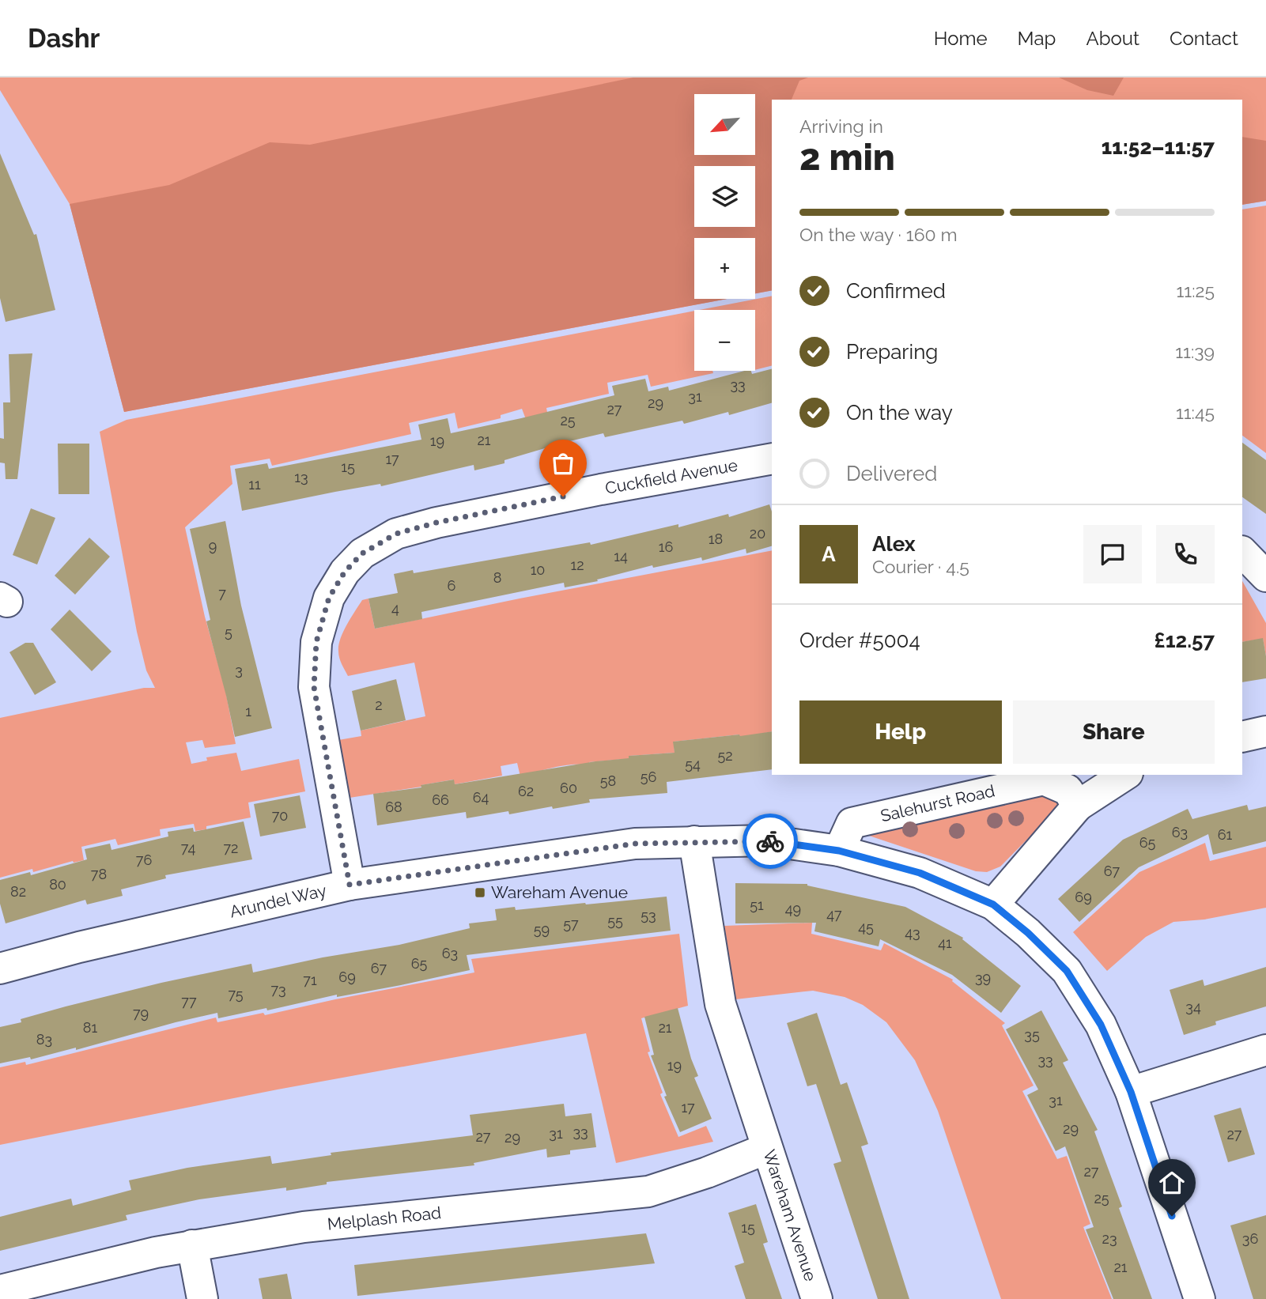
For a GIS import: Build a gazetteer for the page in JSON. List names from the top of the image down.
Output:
{
  "streets": {
    "street": [
      "Cuckfield Avenue",
      "Salehurst Road",
      "Arundel Way",
      "Wareham Avenue",
      "Melplash Road"
    ]
  },
  "crossings": [
    ["Cuckfield Avenue", "Arundel Way"],
    ["Salehurst Road", "Arundel Way"],
    ["Arundel Way", "Wareham Avenue"],
    ["Wareham Avenue", "Melplash Road"]
  ],
  "places": {
    "transit": ["Wareham Avenue"]
  },
  "house_numbers": [
    "33",
    "31",
    "29",
    "27",
    "25",
    "21",
    "19",
    "17",
    "15",
    "13",
    "11",
    "20",
    "18",
    "9",
    "16",
    "14",
    "12",
    "10",
    "8",
    "6",
    "7",
    "4",
    "5",
    "3",
    "2",
    "1",
    "52",
    "54",
    "56",
    "58",
    "60",
    "62",
    "64",
    "66",
    "68",
    "70",
    "63",
    "61",
    "65",
    "74",
    "72",
    "76",
    "67",
    "78",
    "80",
    "82",
    "69",
    "51",
    "49",
    "47",
    "53",
    "55",
    "57",
    "45",
    "59",
    "43",
    "41",
    "63",
    "65",
    "67",
    "69",
    "39",
    "71",
    "73",
    "75",
    "77",
    "34",
    "79",
    "81",
    "21",
    "35",
    "83",
    "33",
    "19",
    "31",
    "17",
    "29",
    "33",
    "31",
    "27",
    "27",
    "29",
    "27",
    "25",
    "15",
    "23",
    "36",
    "21"
  ],
  "north": "bottom left",
  "page": {
    "header": "Dashr",
    "nav": [
      "Home",
      "Map",
      "About",
      "Contact"
    ],
    "map_buttons": ["+", "−"],
    "heading": ["2 min", "Arriving in", "11:52–11:57"],
    "panel": [
      "Alex",
      "Courier · 4.5",
      "Order #5004",
      "£12.57"
    ],
    "bar": "On the way · 160 m",
    "list": [
      ["Confirmed", "11:25"],
      ["Preparing", "11:39"],
      ["On the way", "11:45"],
      "Delivered"
    ],
    "round": "A",
    "buttons": ["Help", "Share"]
  }
}
